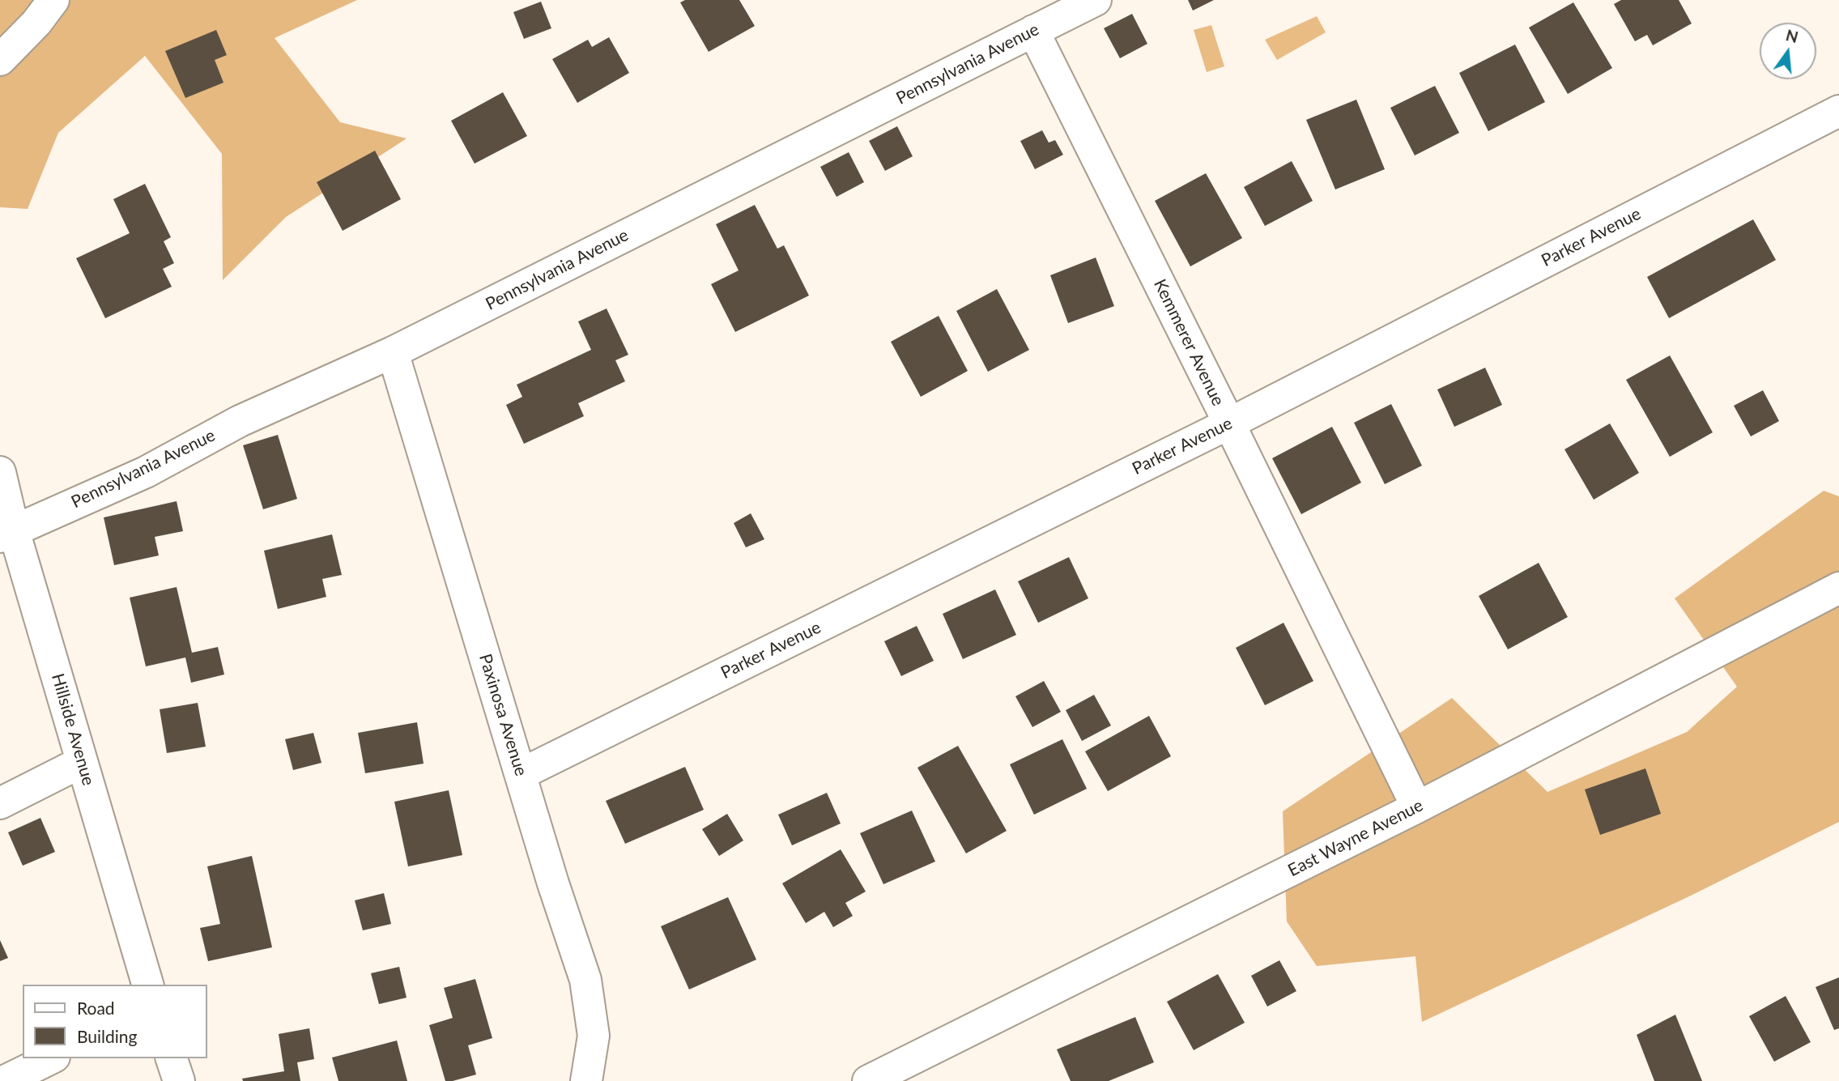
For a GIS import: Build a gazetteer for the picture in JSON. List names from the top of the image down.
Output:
{
  "streets": {
    "street": [
      "Pennsylvania Avenue",
      "Parker Avenue",
      "Kemmerer Avenue",
      "Paxinosa Avenue",
      "Hillside Avenue",
      "East Wayne Avenue"
    ]
  },
  "crossings": [
    ["Pennsylvania Avenue", "Kemmerer Avenue"],
    ["Pennsylvania Avenue", "Paxinosa Avenue"],
    ["Pennsylvania Avenue", "Hillside Avenue"],
    ["Parker Avenue", "Kemmerer Avenue"],
    ["Parker Avenue", "Paxinosa Avenue"],
    ["Kemmerer Avenue", "East Wayne Avenue"]
  ],
  "legend": ["Road", "Building"],
  "north": "top"
}
